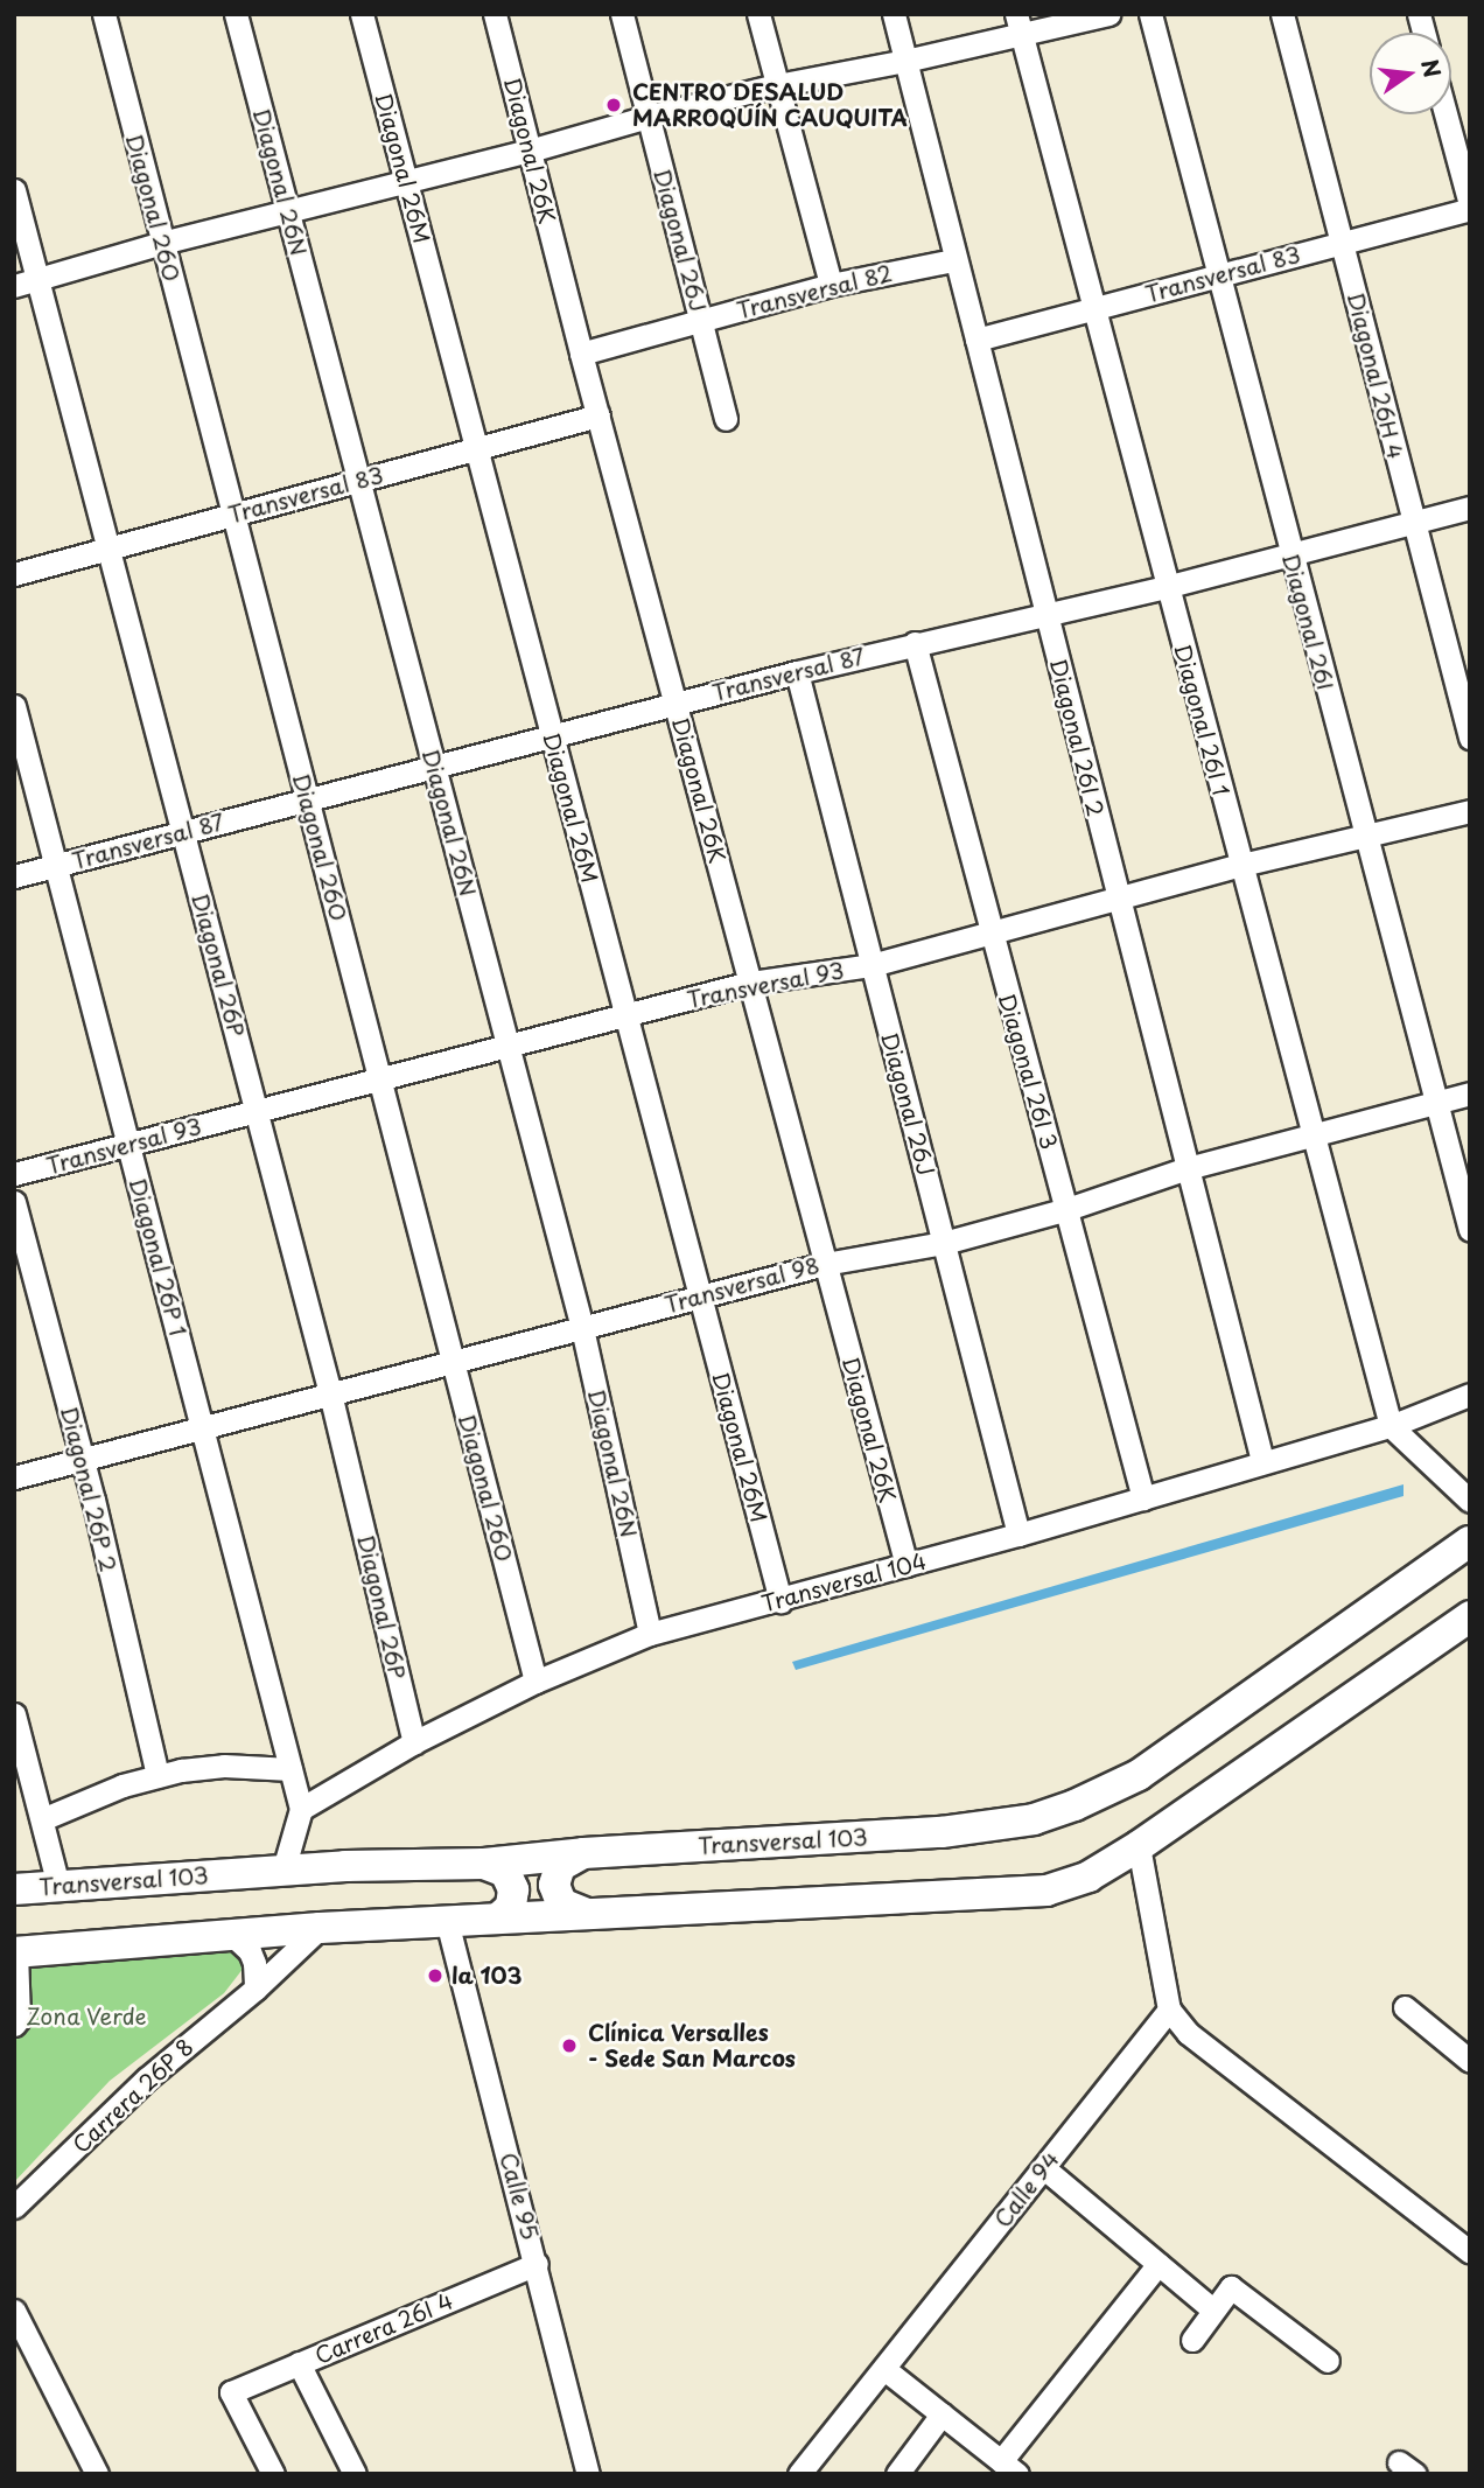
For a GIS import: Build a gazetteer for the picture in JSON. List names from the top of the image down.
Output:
{
  "streets": {
    "street": [
      "Diagonal 26K",
      "Diagonal 26M",
      "Diagonal 26N",
      "Diagonal 26O",
      "Diagonal 26J",
      "Transversal 83",
      "Transversal 82",
      "Diagonal 26H 4",
      "Diagonal 26I",
      "Transversal 87",
      "Diagonal 26I 1",
      "Diagonal 26I 2",
      "Diagonal 26P",
      "Transversal 93",
      "Diagonal 26I 3",
      "Diagonal 26P 1",
      "Transversal 98",
      "Diagonal 26P 2",
      "Transversal 104",
      "Transversal 103",
      "Carrera 26P 8",
      "Calle 94",
      "Calle 95",
      "Carrera 26I 4"
    ]
  },
  "crossings": [
    ["Diagonal 26K", "Transversal 83"],
    ["Diagonal 26K", "Transversal 82"],
    ["Diagonal 26K", "Transversal 87"],
    ["Diagonal 26K", "Transversal 93"],
    ["Diagonal 26K", "Transversal 98"],
    ["Diagonal 26K", "Transversal 104"],
    ["Diagonal 26M", "Transversal 83"],
    ["Diagonal 26M", "Transversal 87"],
    ["Diagonal 26M", "Transversal 93"],
    ["Diagonal 26M", "Transversal 98"],
    ["Diagonal 26M", "Transversal 104"],
    ["Diagonal 26N", "Transversal 83"],
    ["Diagonal 26N", "Transversal 87"],
    ["Diagonal 26N", "Transversal 93"],
    ["Diagonal 26N", "Transversal 98"],
    ["Diagonal 26N", "Transversal 104"],
    ["Diagonal 26O", "Transversal 83"],
    ["Diagonal 26O", "Transversal 87"],
    ["Diagonal 26O", "Transversal 93"],
    ["Diagonal 26O", "Transversal 98"],
    ["Diagonal 26O", "Transversal 104"],
    ["Diagonal 26J", "Transversal 82"],
    ["Diagonal 26J", "Transversal 87"],
    ["Diagonal 26J", "Transversal 93"],
    ["Diagonal 26J", "Transversal 98"],
    ["Diagonal 26J", "Transversal 104"],
    ["Transversal 83", "Diagonal 26H 4"],
    ["Transversal 83", "Diagonal 26I"],
    ["Transversal 83", "Diagonal 26I 1"],
    ["Transversal 83", "Diagonal 26I 2"],
    ["Transversal 83", "Diagonal 26P"],
    ["Transversal 82", "Diagonal 26I 2"],
    ["Diagonal 26H 4", "Transversal 87"],
    ["Diagonal 26I", "Transversal 87"],
    ["Diagonal 26I", "Transversal 93"],
    ["Diagonal 26I", "Transversal 98"],
    ["Transversal 87", "Diagonal 26I 1"],
    ["Transversal 87", "Diagonal 26I 2"],
    ["Transversal 87", "Diagonal 26P"],
    ["Transversal 87", "Diagonal 26I 3"],
    ["Transversal 87", "Diagonal 26P 1"],
    ["Diagonal 26I 1", "Transversal 93"],
    ["Diagonal 26I 1", "Transversal 98"],
    ["Diagonal 26I 1", "Transversal 104"],
    ["Diagonal 26I 2", "Transversal 93"],
    ["Diagonal 26I 2", "Transversal 98"],
    ["Diagonal 26I 2", "Transversal 104"],
    ["Diagonal 26P", "Transversal 93"],
    ["Diagonal 26P", "Transversal 98"],
    ["Diagonal 26P", "Transversal 104"],
    ["Transversal 93", "Diagonal 26I 3"],
    ["Transversal 93", "Diagonal 26P 1"],
    ["Diagonal 26I 3", "Transversal 98"],
    ["Diagonal 26I 3", "Transversal 104"],
    ["Diagonal 26P 1", "Transversal 98"],
    ["Diagonal 26P 1", "Transversal 104"],
    ["Transversal 98", "Diagonal 26P 2"],
    ["Calle 95", "Carrera 26I 4"]
  ],
  "parks": ["Zona Verde"],
  "places": ["CENTRO DESALUD MARROQUÍN CAUQUITA", "la 103", "Clínica Versalles - Sede San Marcos"],
  "north": "right"
}
